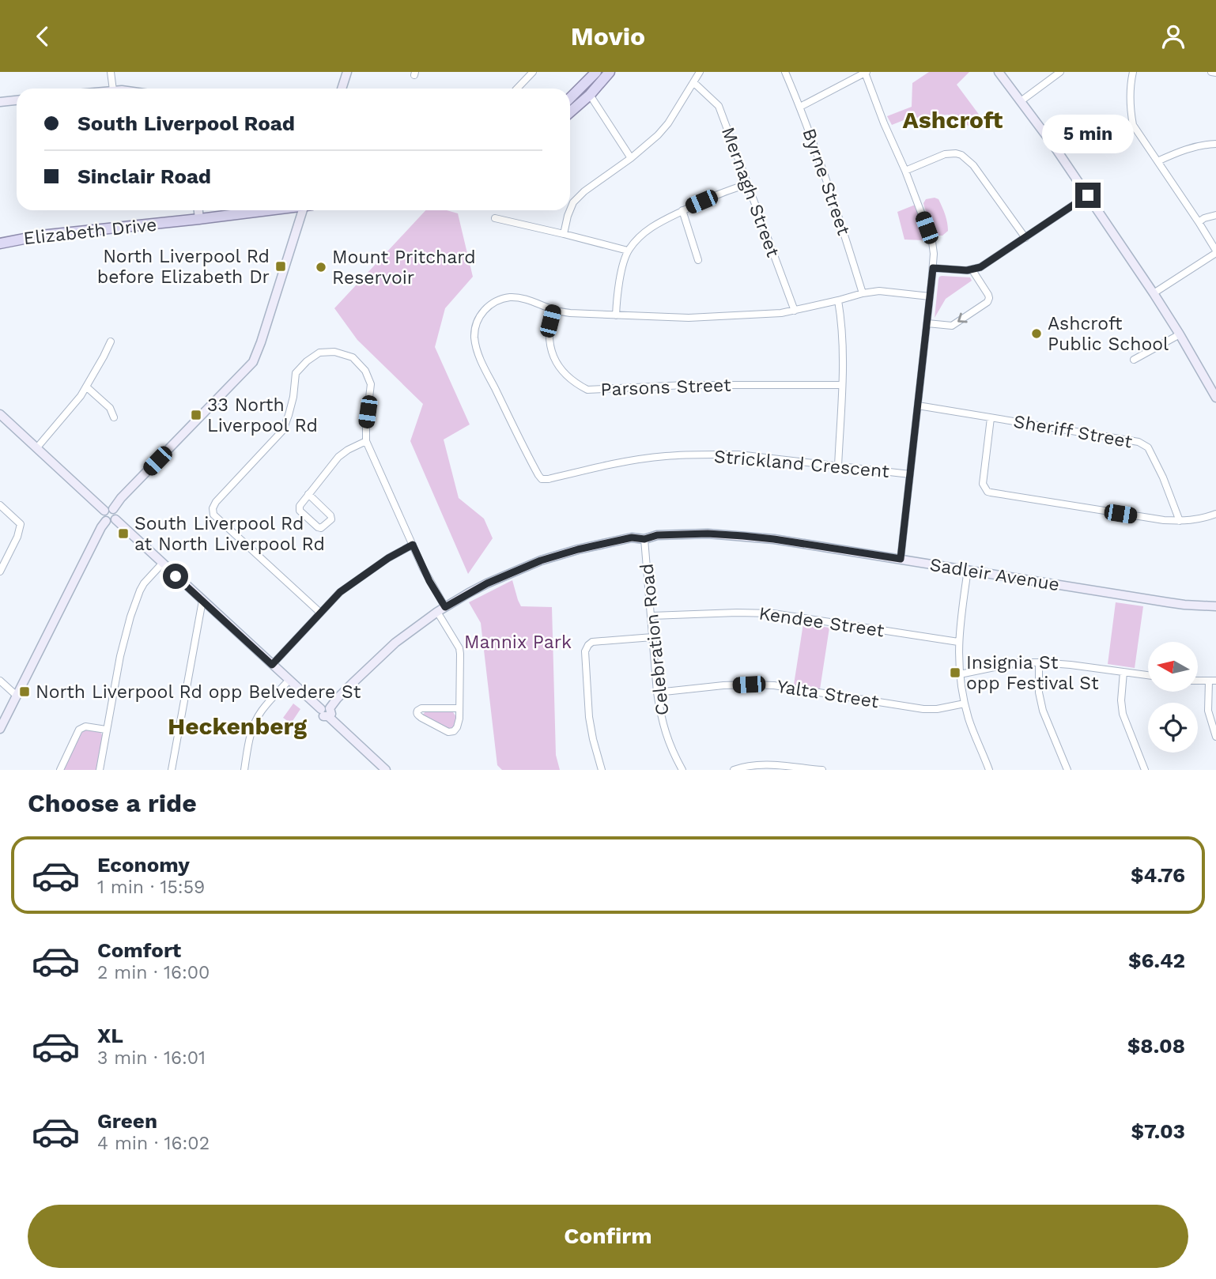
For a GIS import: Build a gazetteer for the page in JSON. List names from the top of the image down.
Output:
{
  "streets": {
    "main road": ["Elizabeth Drive"],
    "street": [
      "Byrne Street",
      "Mernagh Street",
      "Parsons Street",
      "Sheriff Street",
      "Strickland Crescent",
      "Sadleir Avenue",
      "Kendee Street",
      "Celebration Road",
      "Yalta Street"
    ]
  },
  "crossings": [
    ["Byrne Street", "Strickland Crescent"],
    ["Mernagh Street", "Strickland Crescent"],
    ["Parsons Street", "Strickland Crescent"],
    ["Sadleir Avenue", "Celebration Road"],
    ["Kendee Street", "Celebration Road"],
    ["Celebration Road", "Yalta Street"]
  ],
  "districts": ["Ashcroft", "Heckenberg"],
  "parks": ["Mannix Park"],
  "places": {
    "transit": [
      "North Liverpool Rd before Elizabeth Dr",
      "33 North Liverpool Rd",
      "South Liverpool Rd at North Liverpool Rd",
      "Insignia St opp Festival St",
      "North Liverpool Rd opp Belvedere St"
    ],
    "other": ["Mount Pritchard Reservoir", "Ashcroft Public School"]
  },
  "north": "left",
  "page": {
    "header": "Movio",
    "banner": ["South Liverpool Road", "Sinclair Road"],
    "bubble": "5 min",
    "heading": "Choose a ride",
    "list": [
      {
        "name": "Economy",
        "note": "1 min · 15:59",
        "value": "$4.76"
      },
      {
        "name": "Comfort",
        "note": "2 min · 16:00",
        "value": "$6.42"
      },
      {
        "name": "XL",
        "note": "3 min · 16:01",
        "value": "$8.08"
      },
      {
        "name": "Green",
        "note": "4 min · 16:02",
        "value": "$7.03"
      }
    ],
    "buttons": "Confirm"
  }
}
